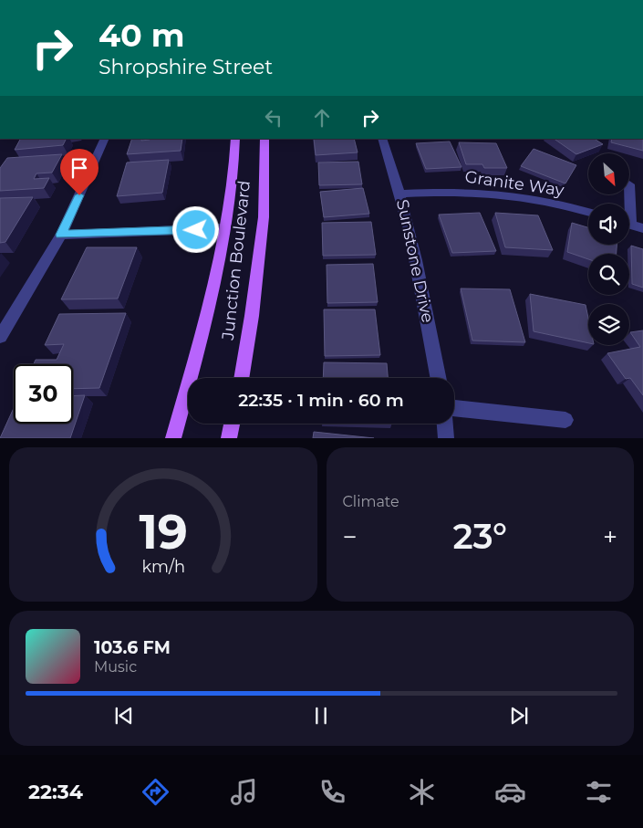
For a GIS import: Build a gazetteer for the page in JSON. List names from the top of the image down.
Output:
{
  "streets": {
    "main road": ["Junction Boulevard"],
    "street": ["Granite Way", "Sunstone Drive"]
  },
  "crossings": [
    ["Granite Way", "Sunstone Drive"]
  ],
  "north": "bottom right",
  "page": {
    "turn": ["40 m", "Shropshire Street"],
    "limit": "30",
    "trip": "22:35 · 1 min · 60 m",
    "tile": "Climate",
    "heat": ["−", "23°", "+"],
    "song": ["103.6 FM", "Music"],
    "tabs": "22:34",
    "gauge": ["19", "km/h"]
  }
}
